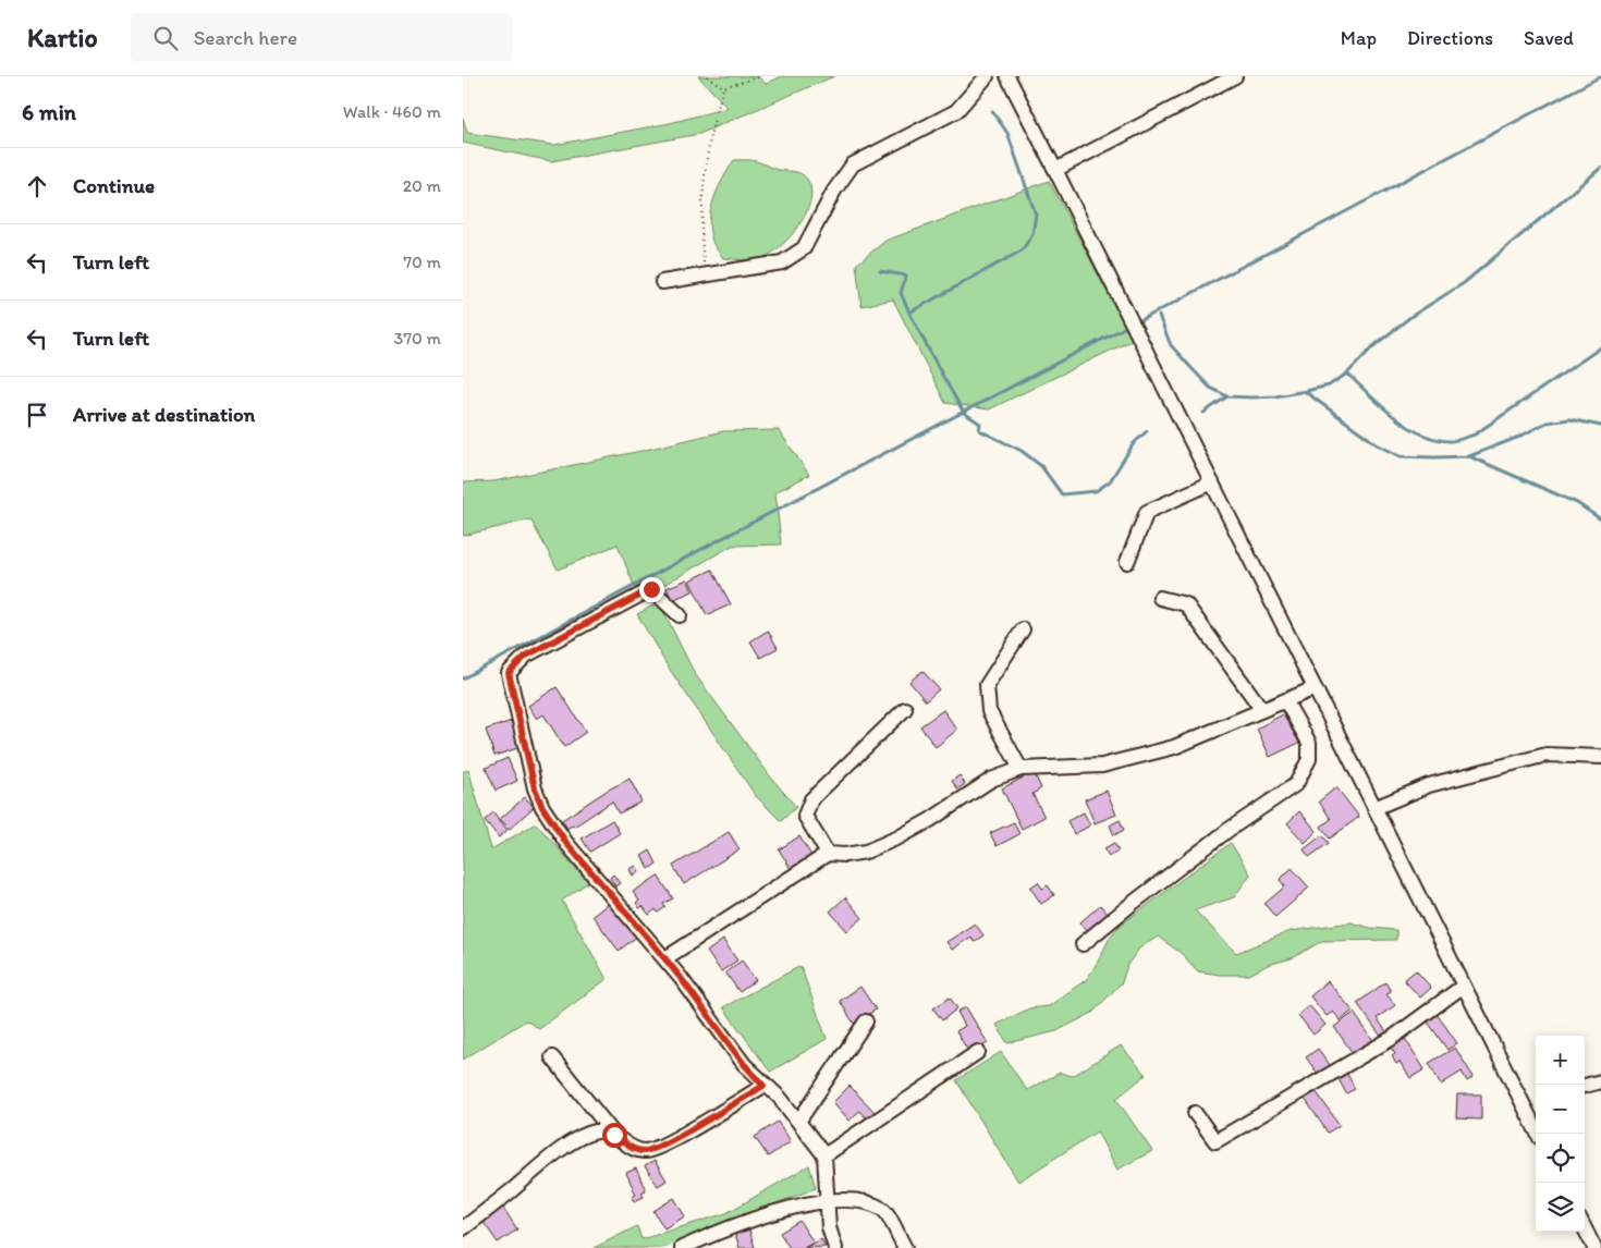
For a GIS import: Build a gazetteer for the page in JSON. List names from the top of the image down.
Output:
{
  "page": {
    "header": "Kartio",
    "search": "Search here",
    "nav": ["Map", "Directions", "Saved"],
    "heading": ["6 min", "Walk · 460 m"],
    "list": [
      ["Continue", "20 m"],
      ["Turn left", "70 m"],
      ["Turn left", "370 m"],
      "Arrive at destination"
    ],
    "map_buttons": ["+", "−"]
  }
}
